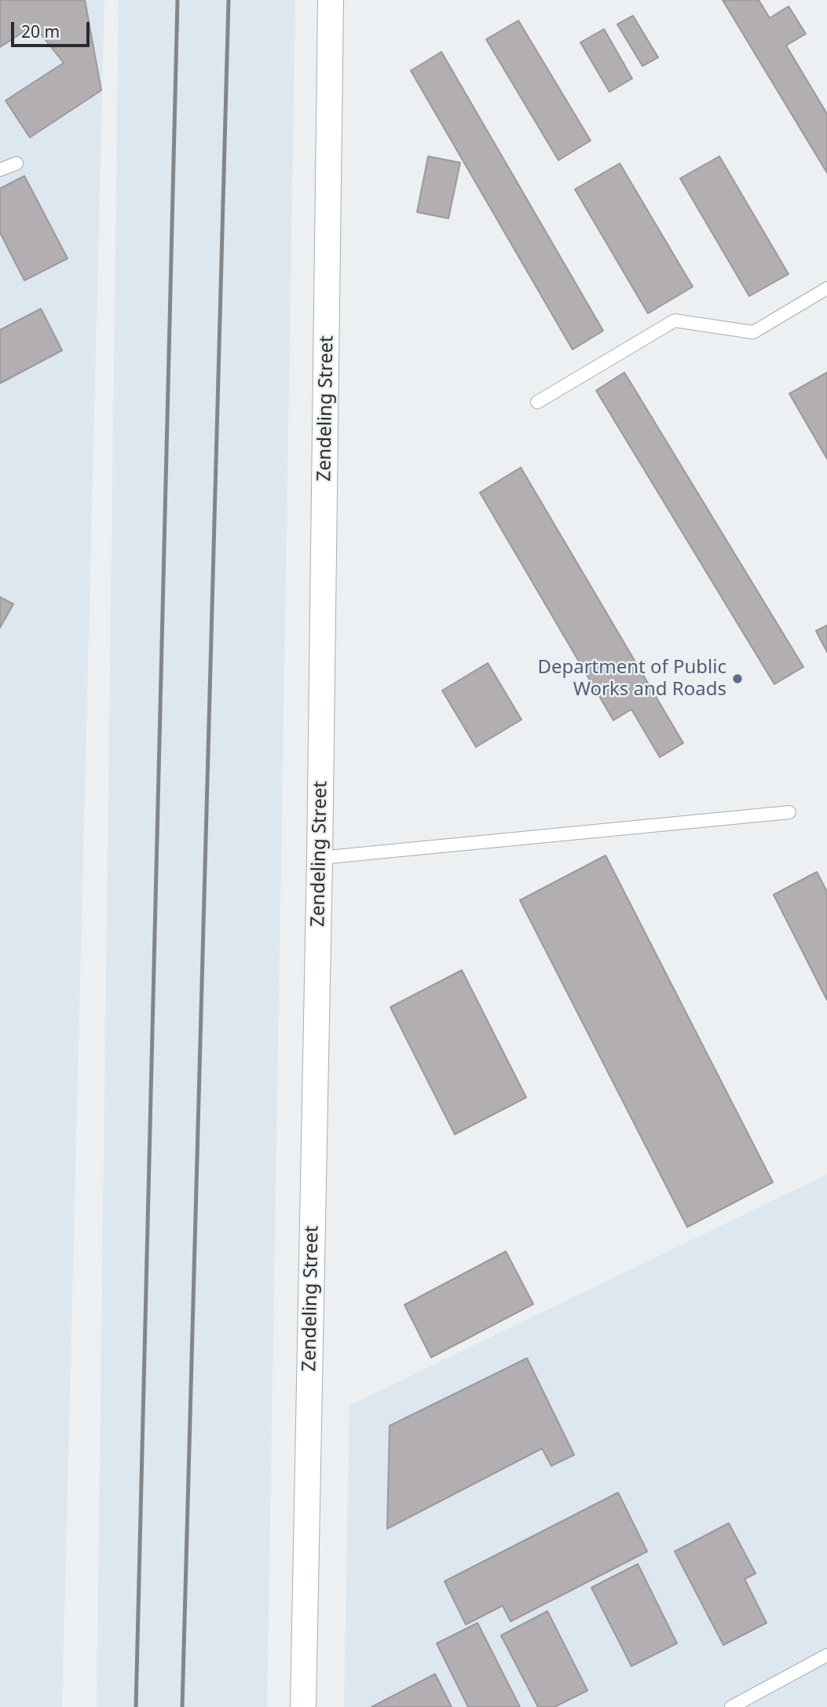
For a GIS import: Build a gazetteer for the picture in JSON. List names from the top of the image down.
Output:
{
  "streets": {
    "street": ["Zendeling Street"]
  },
  "places": ["Department of Public Works and Roads"],
  "scale_bar": "20 m"
}
